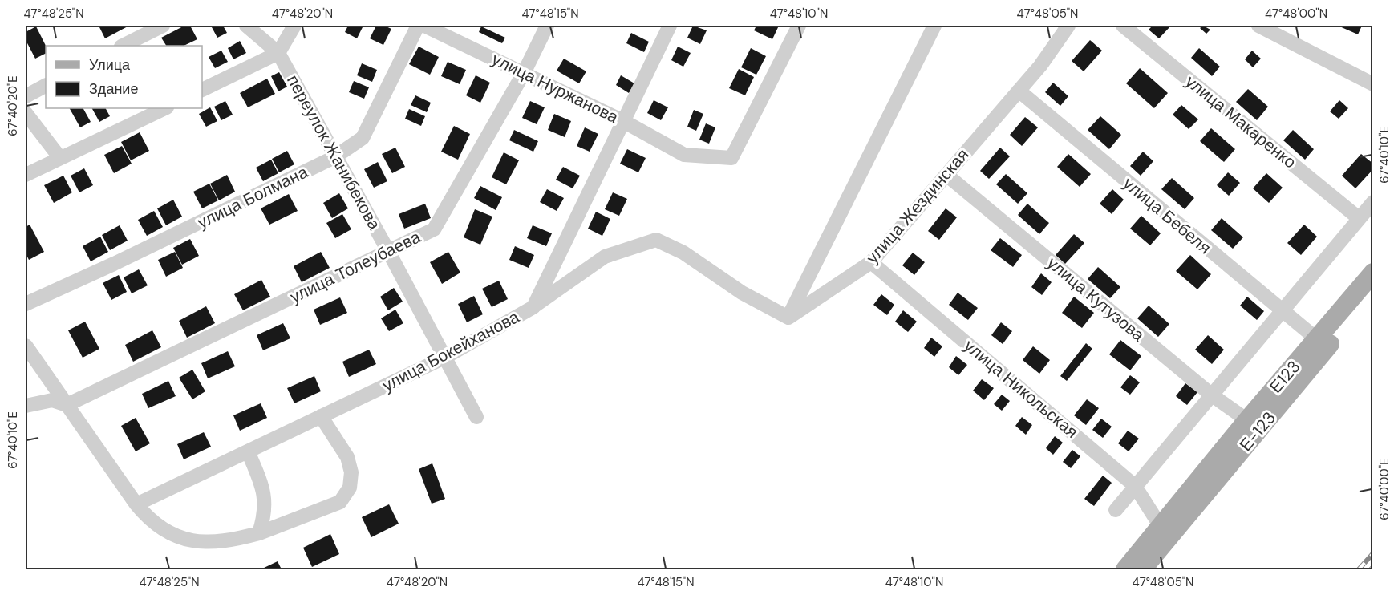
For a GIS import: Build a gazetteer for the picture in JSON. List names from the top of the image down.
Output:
{
  "streets": {
    "main road": ["Е123", "Е-123"],
    "street": [
      "улица Нуржанова",
      "улица Макаренко",
      "переулок Жанибекова",
      "улица Болмана",
      "улица Жездинская",
      "улица Бебеля",
      "улица Толеубаева",
      "улица Кутузова",
      "улица Бокейханова",
      "улица Никольская"
    ]
  },
  "crossings": [
    ["улица Нуржанова", "улица Толеубаева"],
    ["улица Нуржанова", "улица Бокейханова"],
    ["переулок Жанибекова", "улица Болмана"],
    ["переулок Жанибекова", "улица Толеубаева"],
    ["переулок Жанибекова", "улица Бокейханова"],
    ["улица Жездинская", "улица Бебеля"],
    ["улица Жездинская", "улица Кутузова"],
    ["улица Жездинская", "улица Никольская"],
    ["улица Бебеля", "Е123"],
    ["улица Кутузова", "Е123"],
    ["Е123", "улица Никольская"]
  ],
  "legend": ["Улица", "Здание"],
  "coordinates": [
    "47°48'25\"N",
    "47°48'20\"N",
    "47°48'15\"N",
    "47°48'10\"N",
    "47°48'05\"N",
    "47°48'00\"N",
    "67°40'20\"E",
    "67°40'10\"E",
    "67°40'00\"E"
  ]
}
